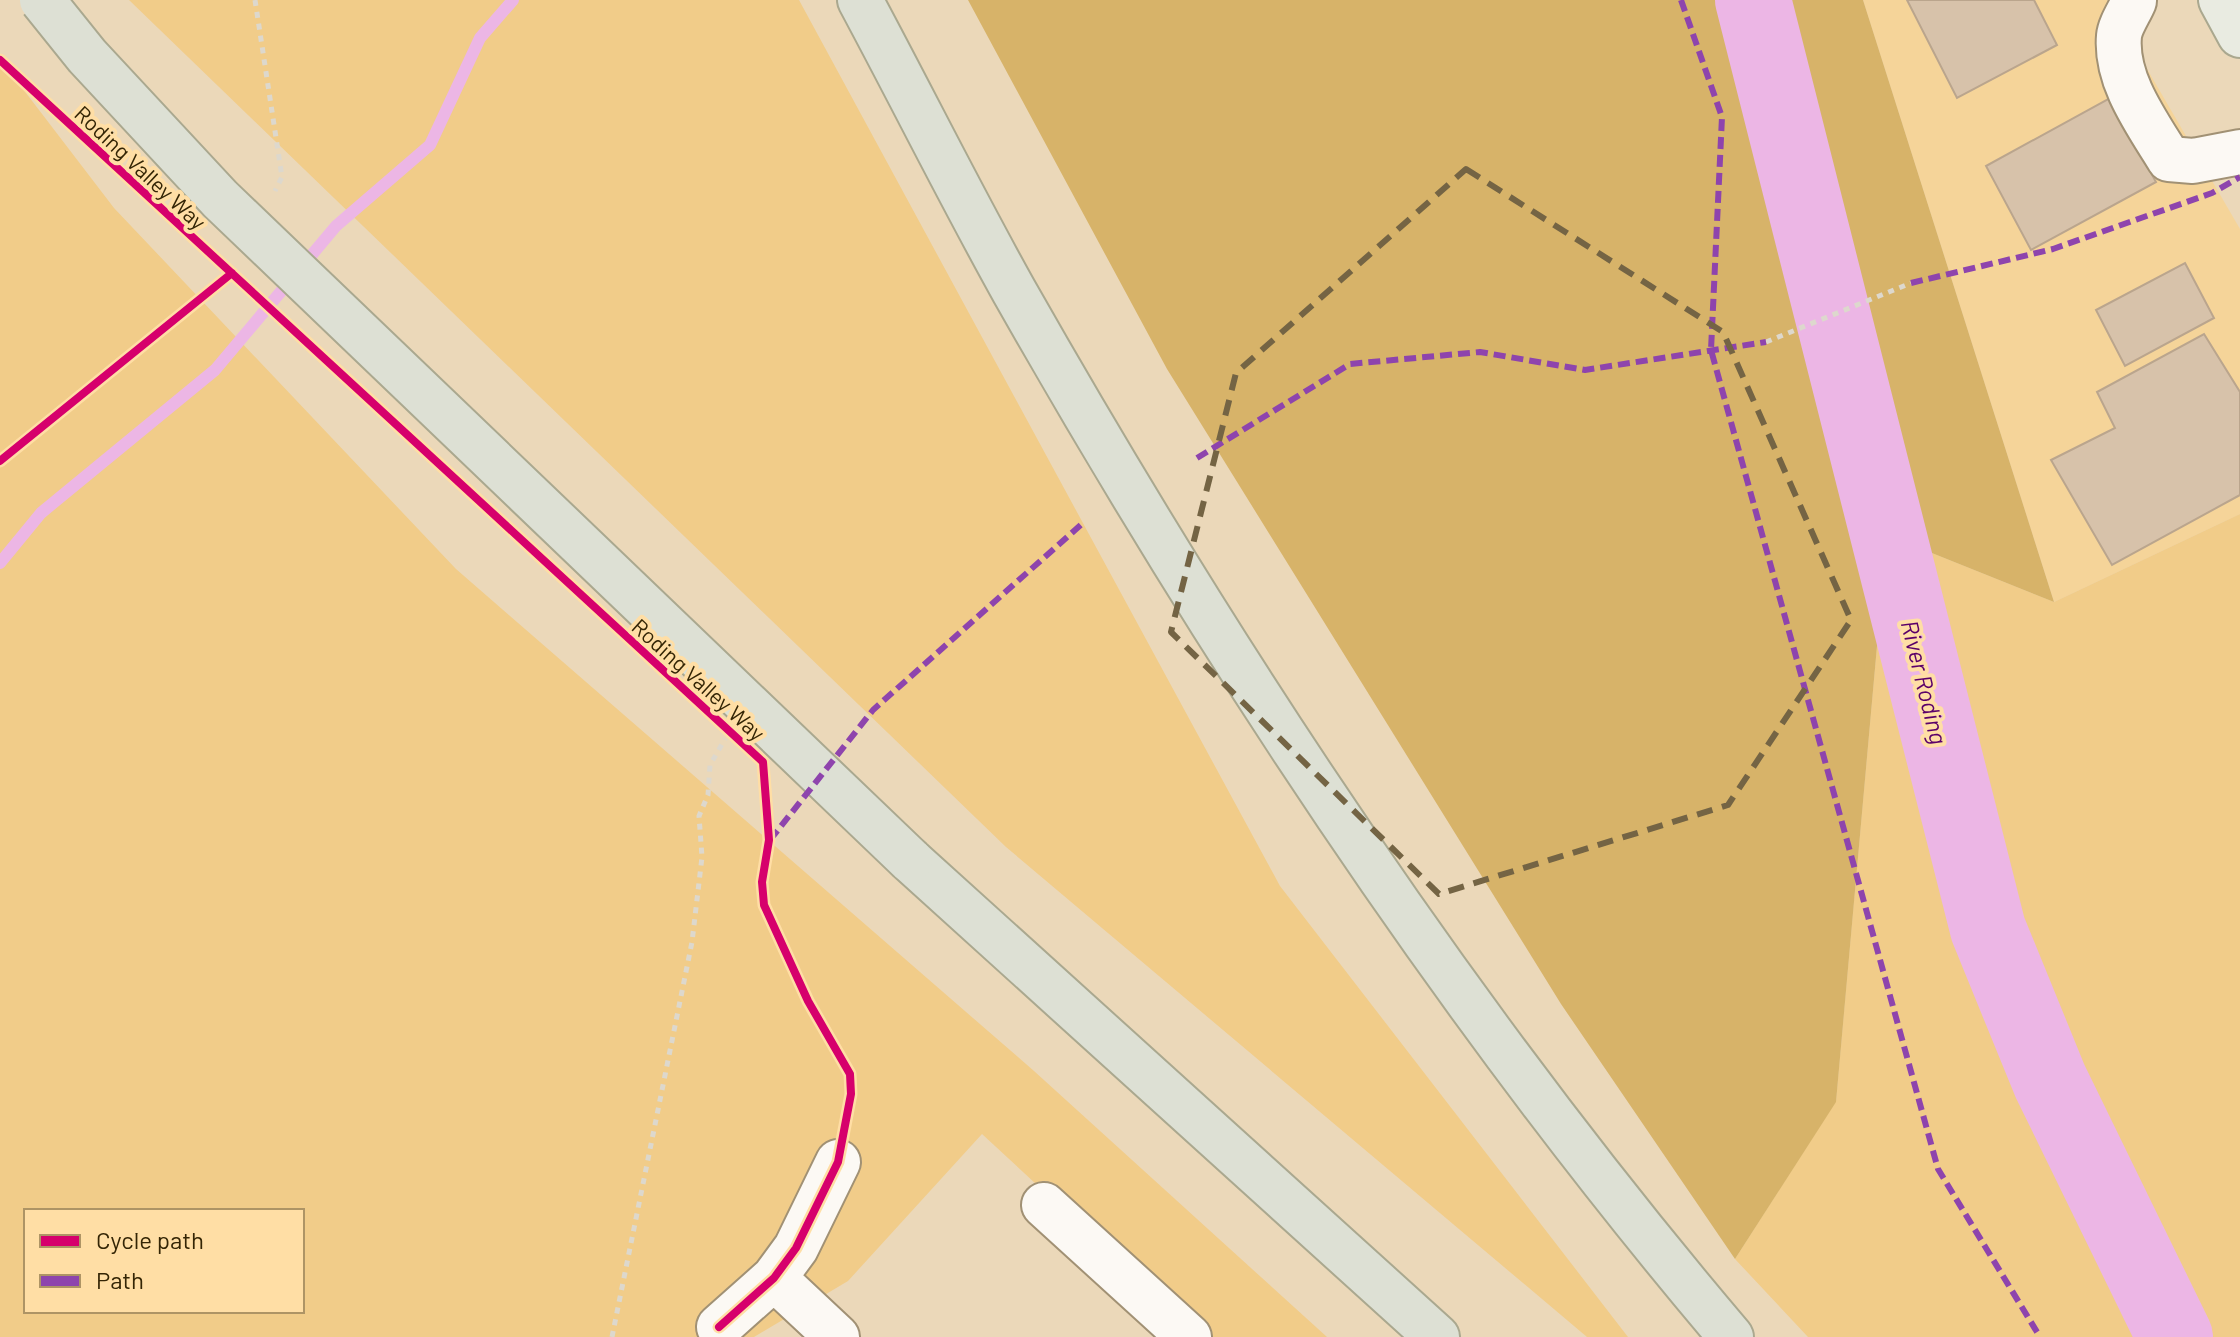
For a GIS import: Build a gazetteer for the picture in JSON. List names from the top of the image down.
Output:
{
  "streets": {
    "cycle path": ["Roding Valley Way"]
  },
  "water": ["River Roding"],
  "legend": ["Cycle path", "Path"]
}
